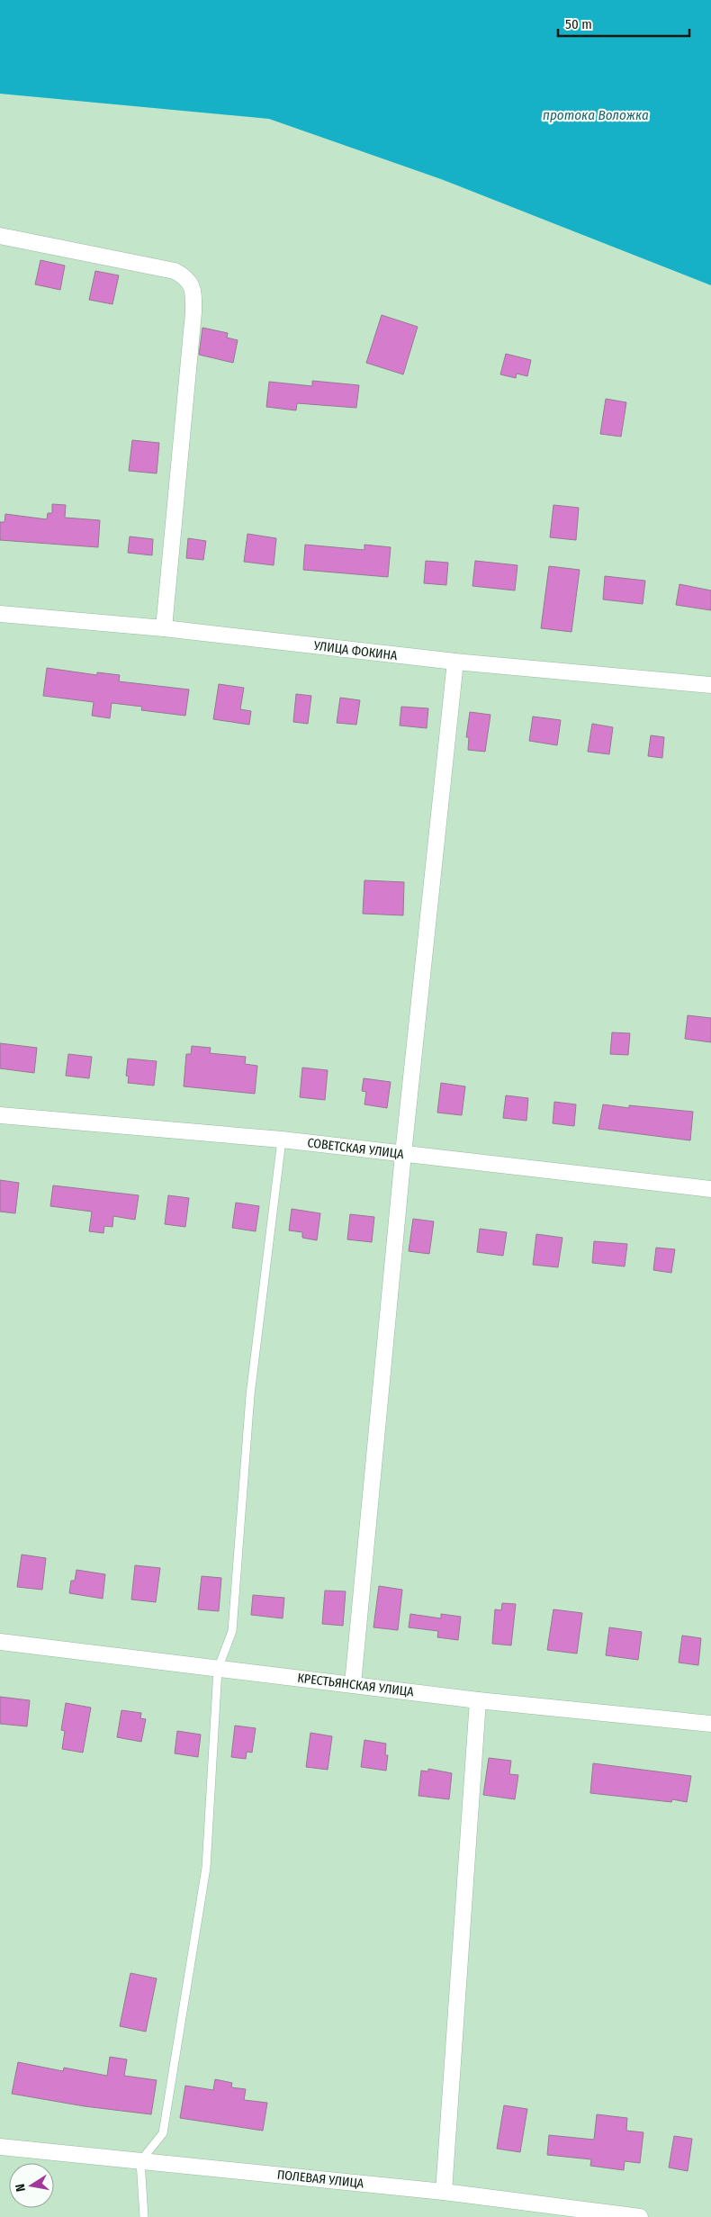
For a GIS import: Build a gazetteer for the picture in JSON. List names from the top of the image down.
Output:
{
  "streets": {
    "street": [
      "УЛИЦА ФОКИНА",
      "СОВЕТСКАЯ УЛИЦА",
      "КРЕСТЬЯНСКАЯ УЛИЦА",
      "ПОЛЕВАЯ УЛИЦА"
    ]
  },
  "water": ["протока Воложка"],
  "scale_bar": "50 m",
  "north": "left"
}
